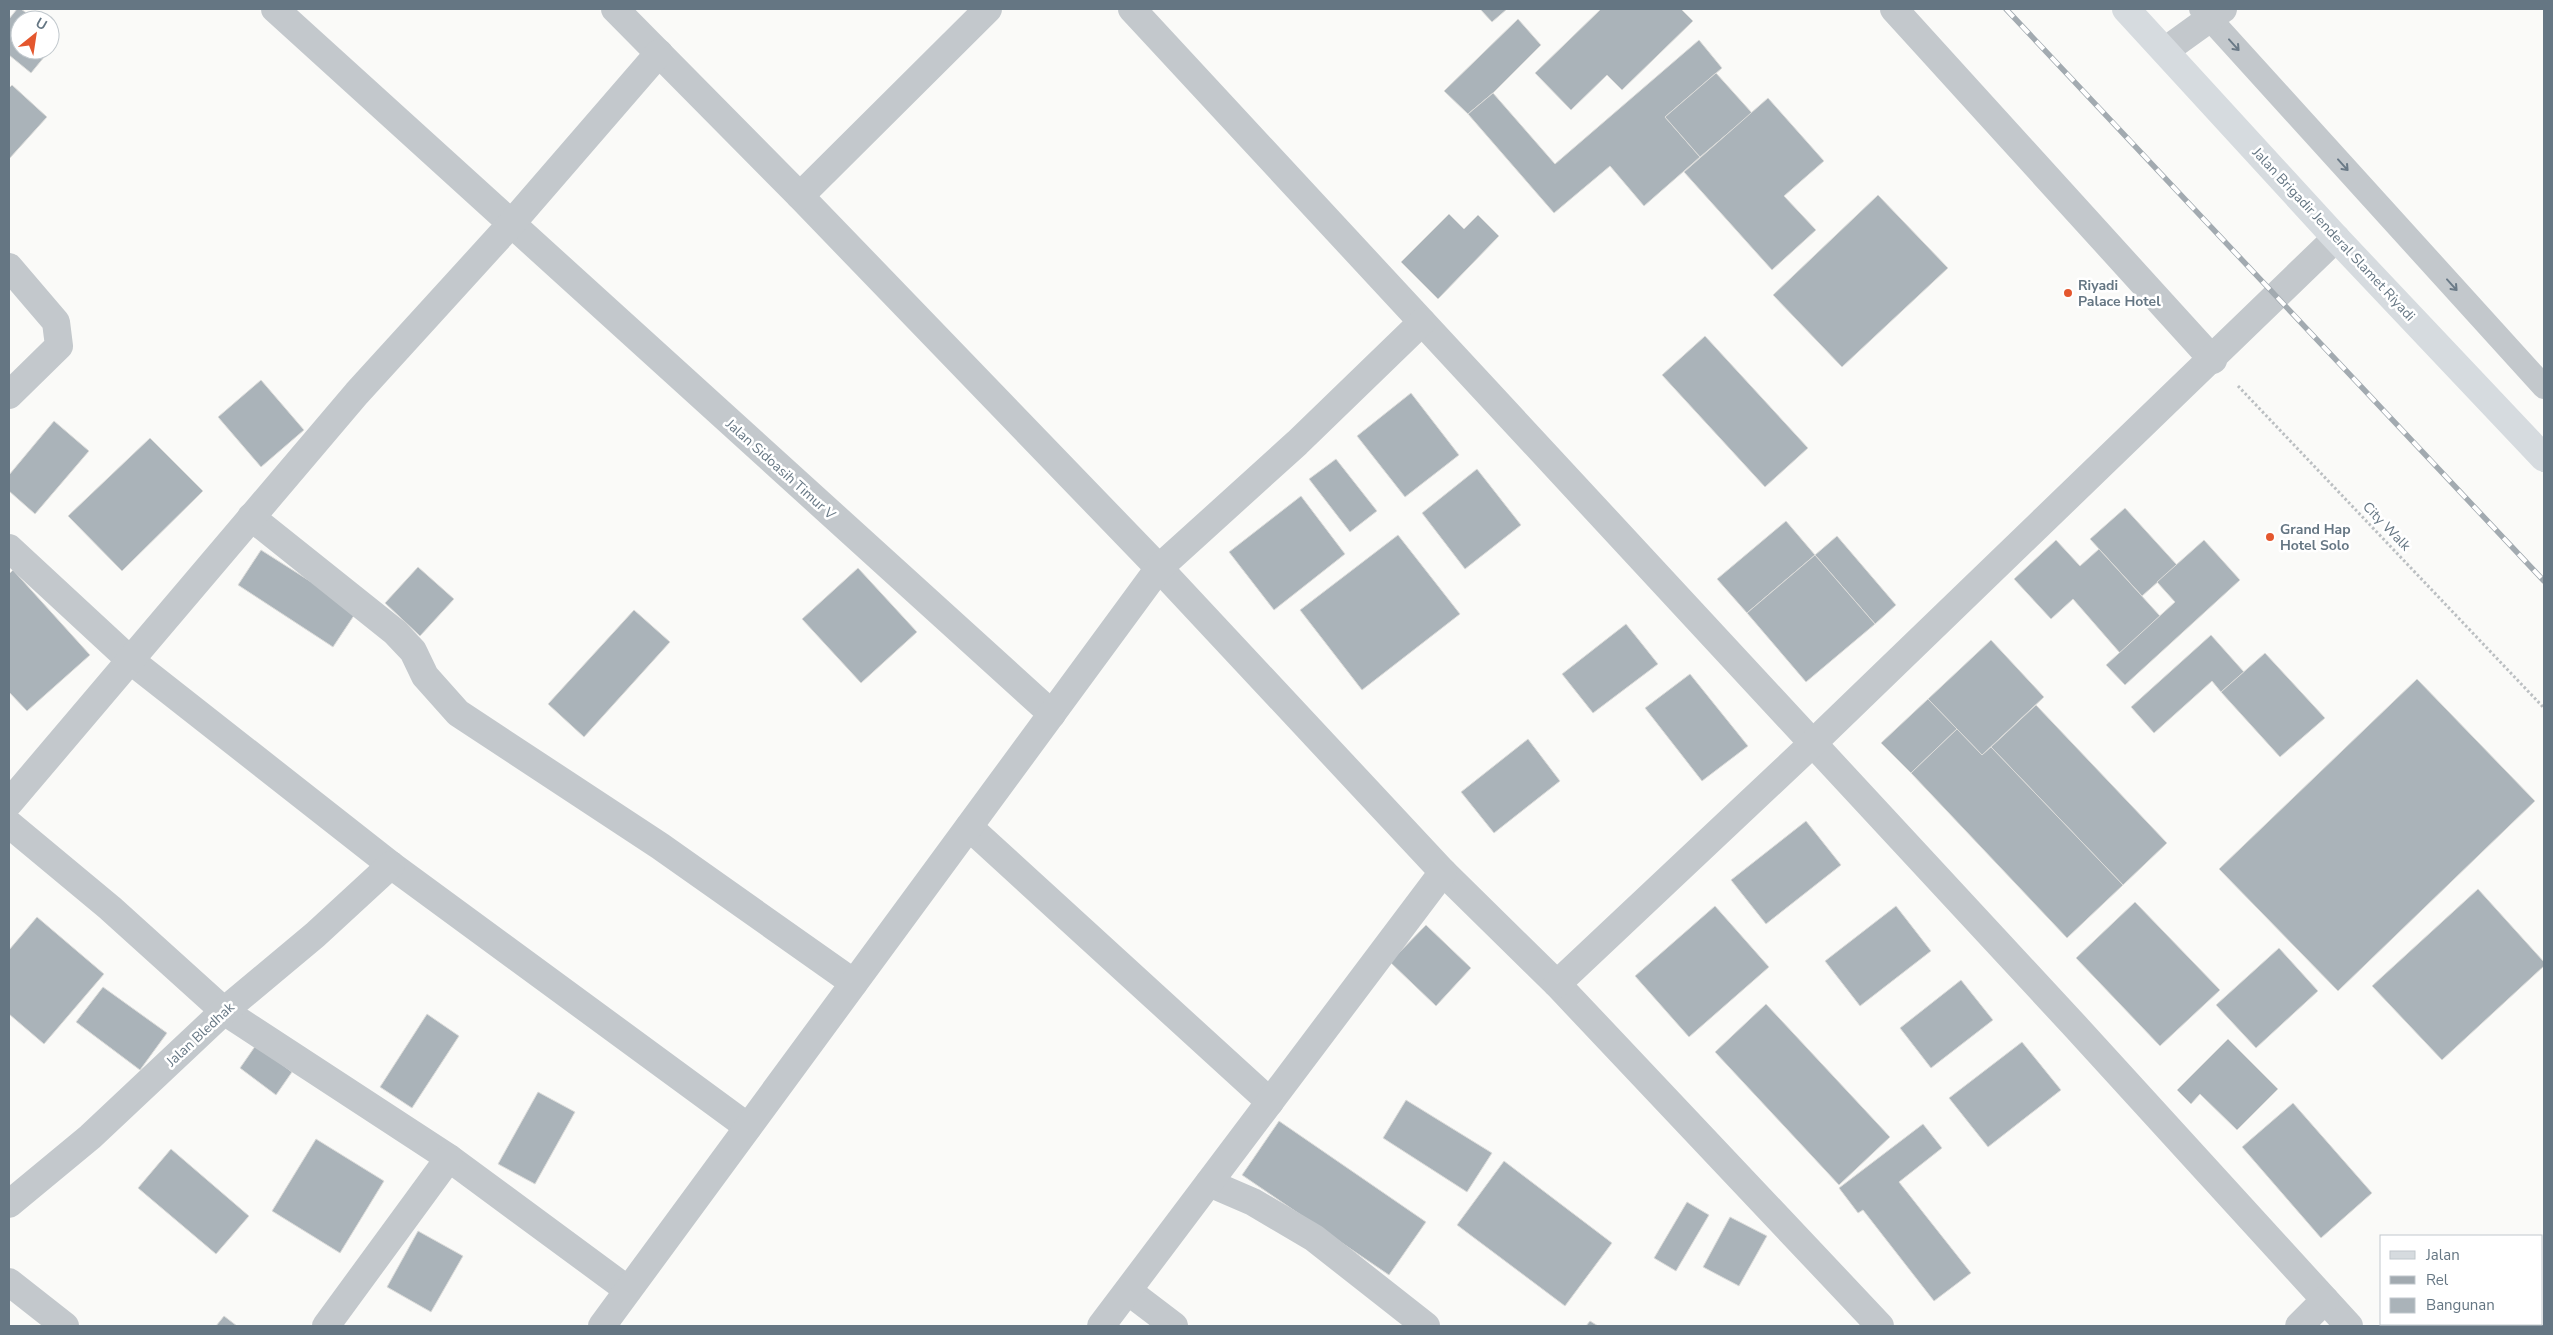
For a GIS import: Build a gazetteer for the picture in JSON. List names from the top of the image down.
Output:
{
  "streets": {
    "main road": ["Jalan Brigadir Jenderal Slamet Riyadi"],
    "street": ["Jalan Sidoasih Timur V", "Jalan Bledhak"],
    "path": ["City Walk"]
  },
  "places": ["Riyadi Palace Hotel", "Grand Hap Hotel Solo"],
  "legend": ["Jalan", "Rel", "Bangunan"],
  "north": "top right"
}
